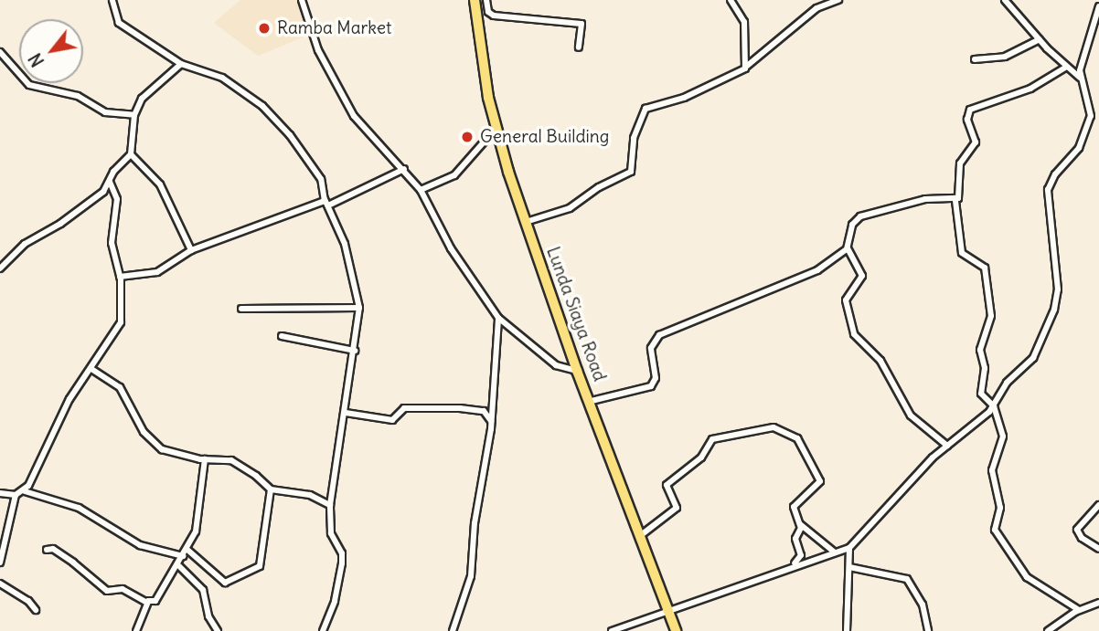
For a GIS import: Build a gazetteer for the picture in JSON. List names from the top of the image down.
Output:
{
  "streets": {
    "main road": ["Lunda Siaya Road"]
  },
  "places": ["Ramba Market", "General Building"],
  "north": "bottom left"
}
